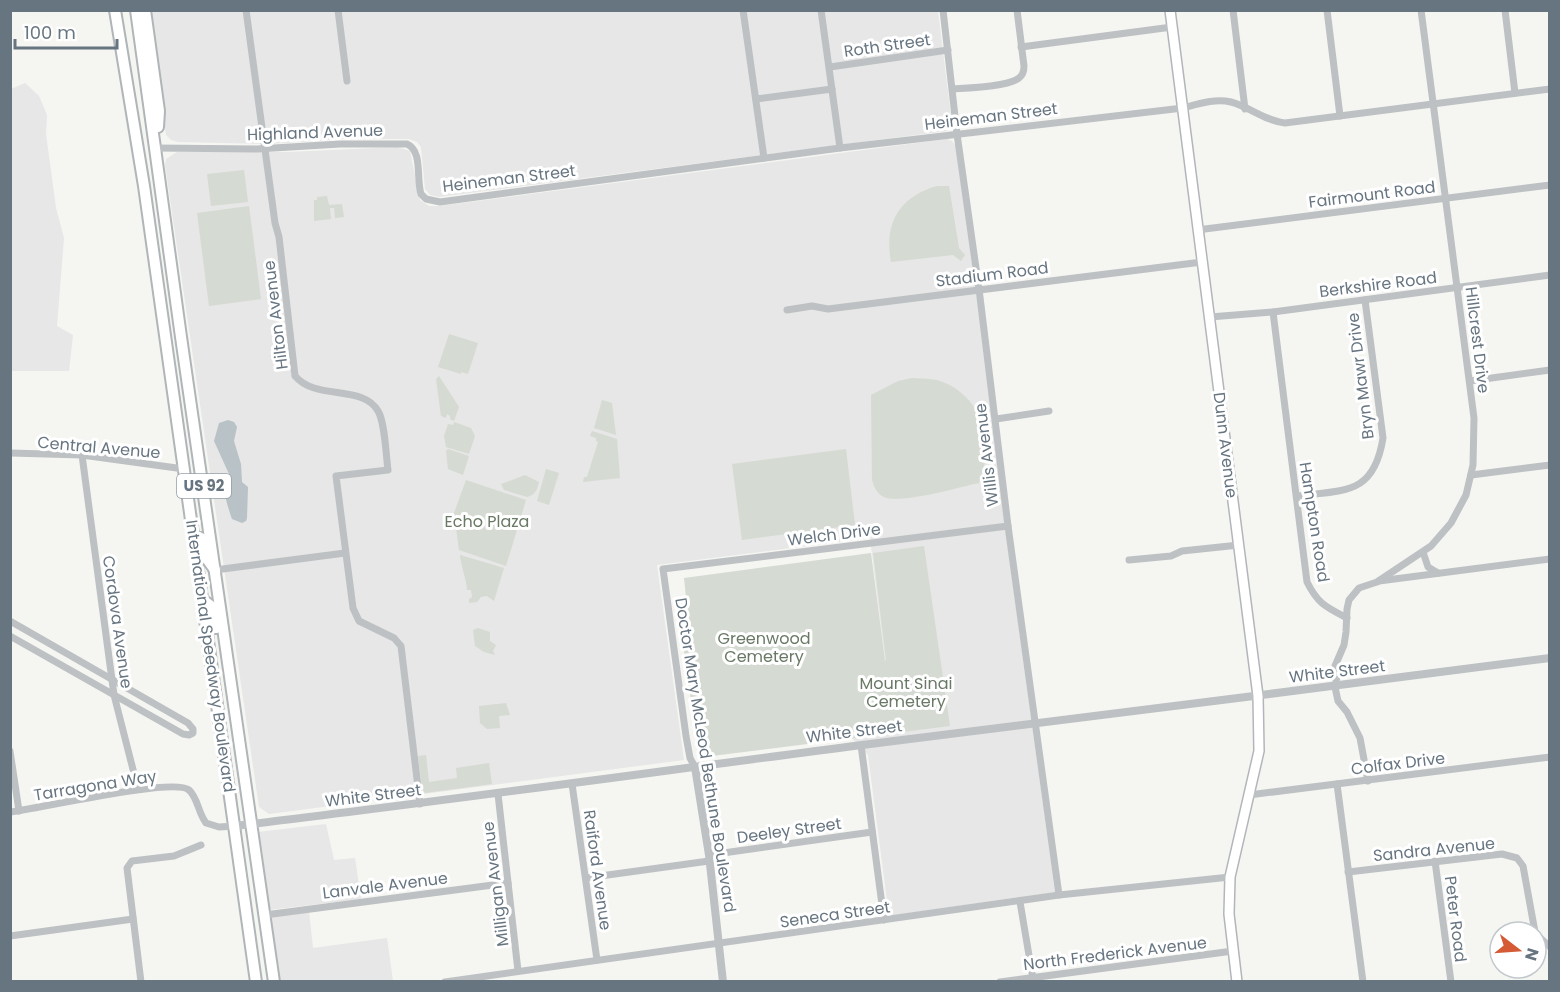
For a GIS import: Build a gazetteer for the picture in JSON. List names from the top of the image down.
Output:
{
  "streets": {
    "main road": ["Dunn Avenue", "US 92", "International Speedway Boulevard"],
    "street": [
      "Roth Street",
      "Heineman Street",
      "Highland Avenue",
      "Fairmount Road",
      "Stadium Road",
      "Berkshire Road",
      "Hilton Avenue",
      "Hillcrest Drive",
      "Bryn Mawr Drive",
      "Central Avenue",
      "Willis Avenue",
      "Hampton Road",
      "Welch Drive",
      "Cordova Avenue",
      "White Street",
      "Doctor Mary McLeod Bethune Boulevard",
      "Colfax Drive",
      "Tarragona Way",
      "Deeley Street",
      "Sandra Avenue",
      "Raiford Avenue",
      "Milligan Avenue",
      "Lanvale Avenue",
      "Seneca Street",
      "Peter Road",
      "North Frederick Avenue"
    ]
  },
  "crossings": [
    ["Roth Street", "Willis Avenue"],
    ["Heineman Street", "Highland Avenue"],
    ["Heineman Street", "Hillcrest Drive"],
    ["Heineman Street", "Dunn Avenue"],
    ["Heineman Street", "Willis Avenue"],
    ["Highland Avenue", "Hilton Avenue"],
    ["Highland Avenue", "International Speedway Boulevard"],
    ["Fairmount Road", "Hillcrest Drive"],
    ["Fairmount Road", "Dunn Avenue"],
    ["Stadium Road", "Dunn Avenue"],
    ["Stadium Road", "Willis Avenue"],
    ["Berkshire Road", "Hillcrest Drive"],
    ["Berkshire Road", "Bryn Mawr Drive"],
    ["Berkshire Road", "Dunn Avenue"],
    ["Berkshire Road", "Hampton Road"],
    ["Hilton Avenue", "White Street"],
    ["Hillcrest Drive", "Hampton Road"],
    ["Bryn Mawr Drive", "Hampton Road"],
    ["Dunn Avenue", "White Street"],
    ["Dunn Avenue", "Colfax Drive"],
    ["Dunn Avenue", "Seneca Street"],
    ["Dunn Avenue", "North Frederick Avenue"],
    ["Central Avenue", "Cordova Avenue"],
    ["Central Avenue", "International Speedway Boulevard"],
    ["Willis Avenue", "Welch Drive"],
    ["Willis Avenue", "White Street"],
    ["Willis Avenue", "Seneca Street"],
    ["Welch Drive", "Doctor Mary McLeod Bethune Boulevard"],
    ["Cordova Avenue", "Tarragona Way"],
    ["International Speedway Boulevard", "White Street"],
    ["International Speedway Boulevard", "Tarragona Way"],
    ["International Speedway Boulevard", "Lanvale Avenue"],
    ["White Street", "Doctor Mary McLeod Bethune Boulevard"],
    ["White Street", "Tarragona Way"],
    ["White Street", "Raiford Avenue"],
    ["White Street", "Milligan Avenue"],
    ["Doctor Mary McLeod Bethune Boulevard", "Deeley Street"],
    ["Doctor Mary McLeod Bethune Boulevard", "Seneca Street"],
    ["Deeley Street", "Raiford Avenue"],
    ["Sandra Avenue", "Peter Road"],
    ["Raiford Avenue", "Seneca Street"],
    ["Milligan Avenue", "Lanvale Avenue"],
    ["Milligan Avenue", "Seneca Street"]
  ],
  "parks": ["Echo Plaza", "Greenwood Cemetery", "Mount Sinai Cemetery"],
  "scale_bar": "100 m",
  "north": "right"
}
